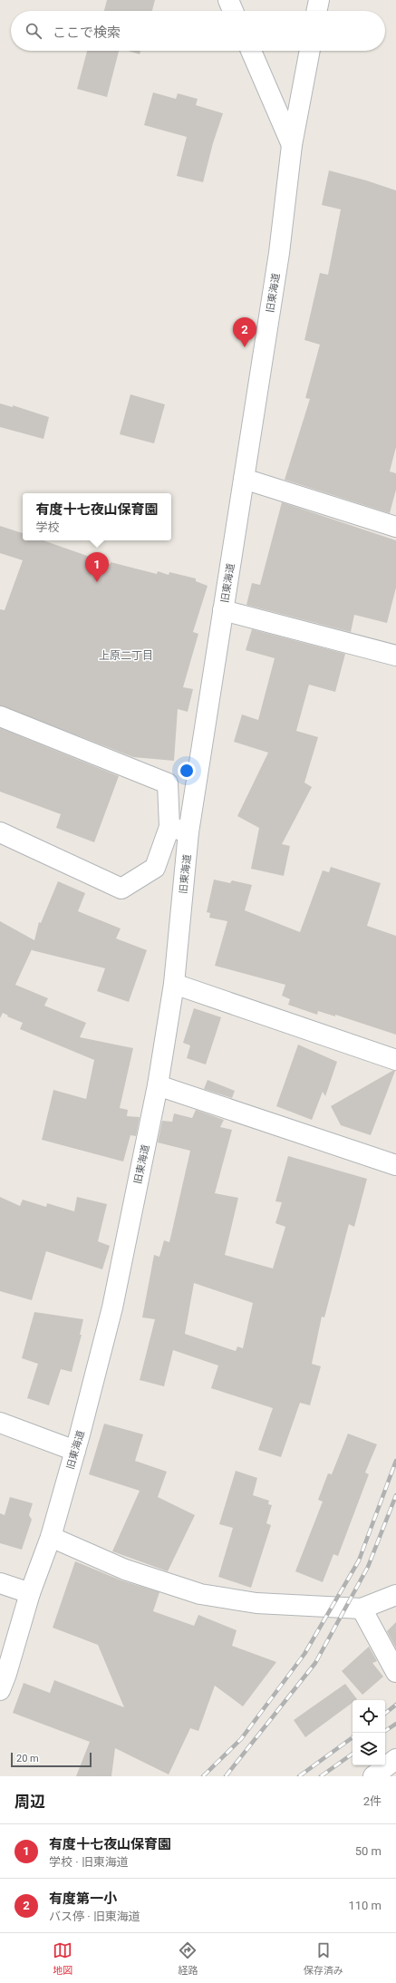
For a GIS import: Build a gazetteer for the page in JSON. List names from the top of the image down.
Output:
{
  "streets": {
    "street": ["旧東海道"]
  },
  "districts": ["上原二丁目"],
  "scale_bar": "20 m",
  "page": {
    "search": "ここで検索",
    "pins": ["2", "1"],
    "popup": ["有度十七夜山保育園", "学校"],
    "scale": "20 m",
    "heading": ["周辺", "2件"],
    "list": [
      {
        "mark": "1",
        "name": "有度十七夜山保育園",
        "note": "学校 · 旧東海道",
        "value": "50 m"
      },
      {
        "mark": "2",
        "name": "有度第一小",
        "note": "バス停 · 旧東海道",
        "value": "110 m"
      }
    ],
    "nav": ["地図", "経路", "保存済み"]
  }
}
